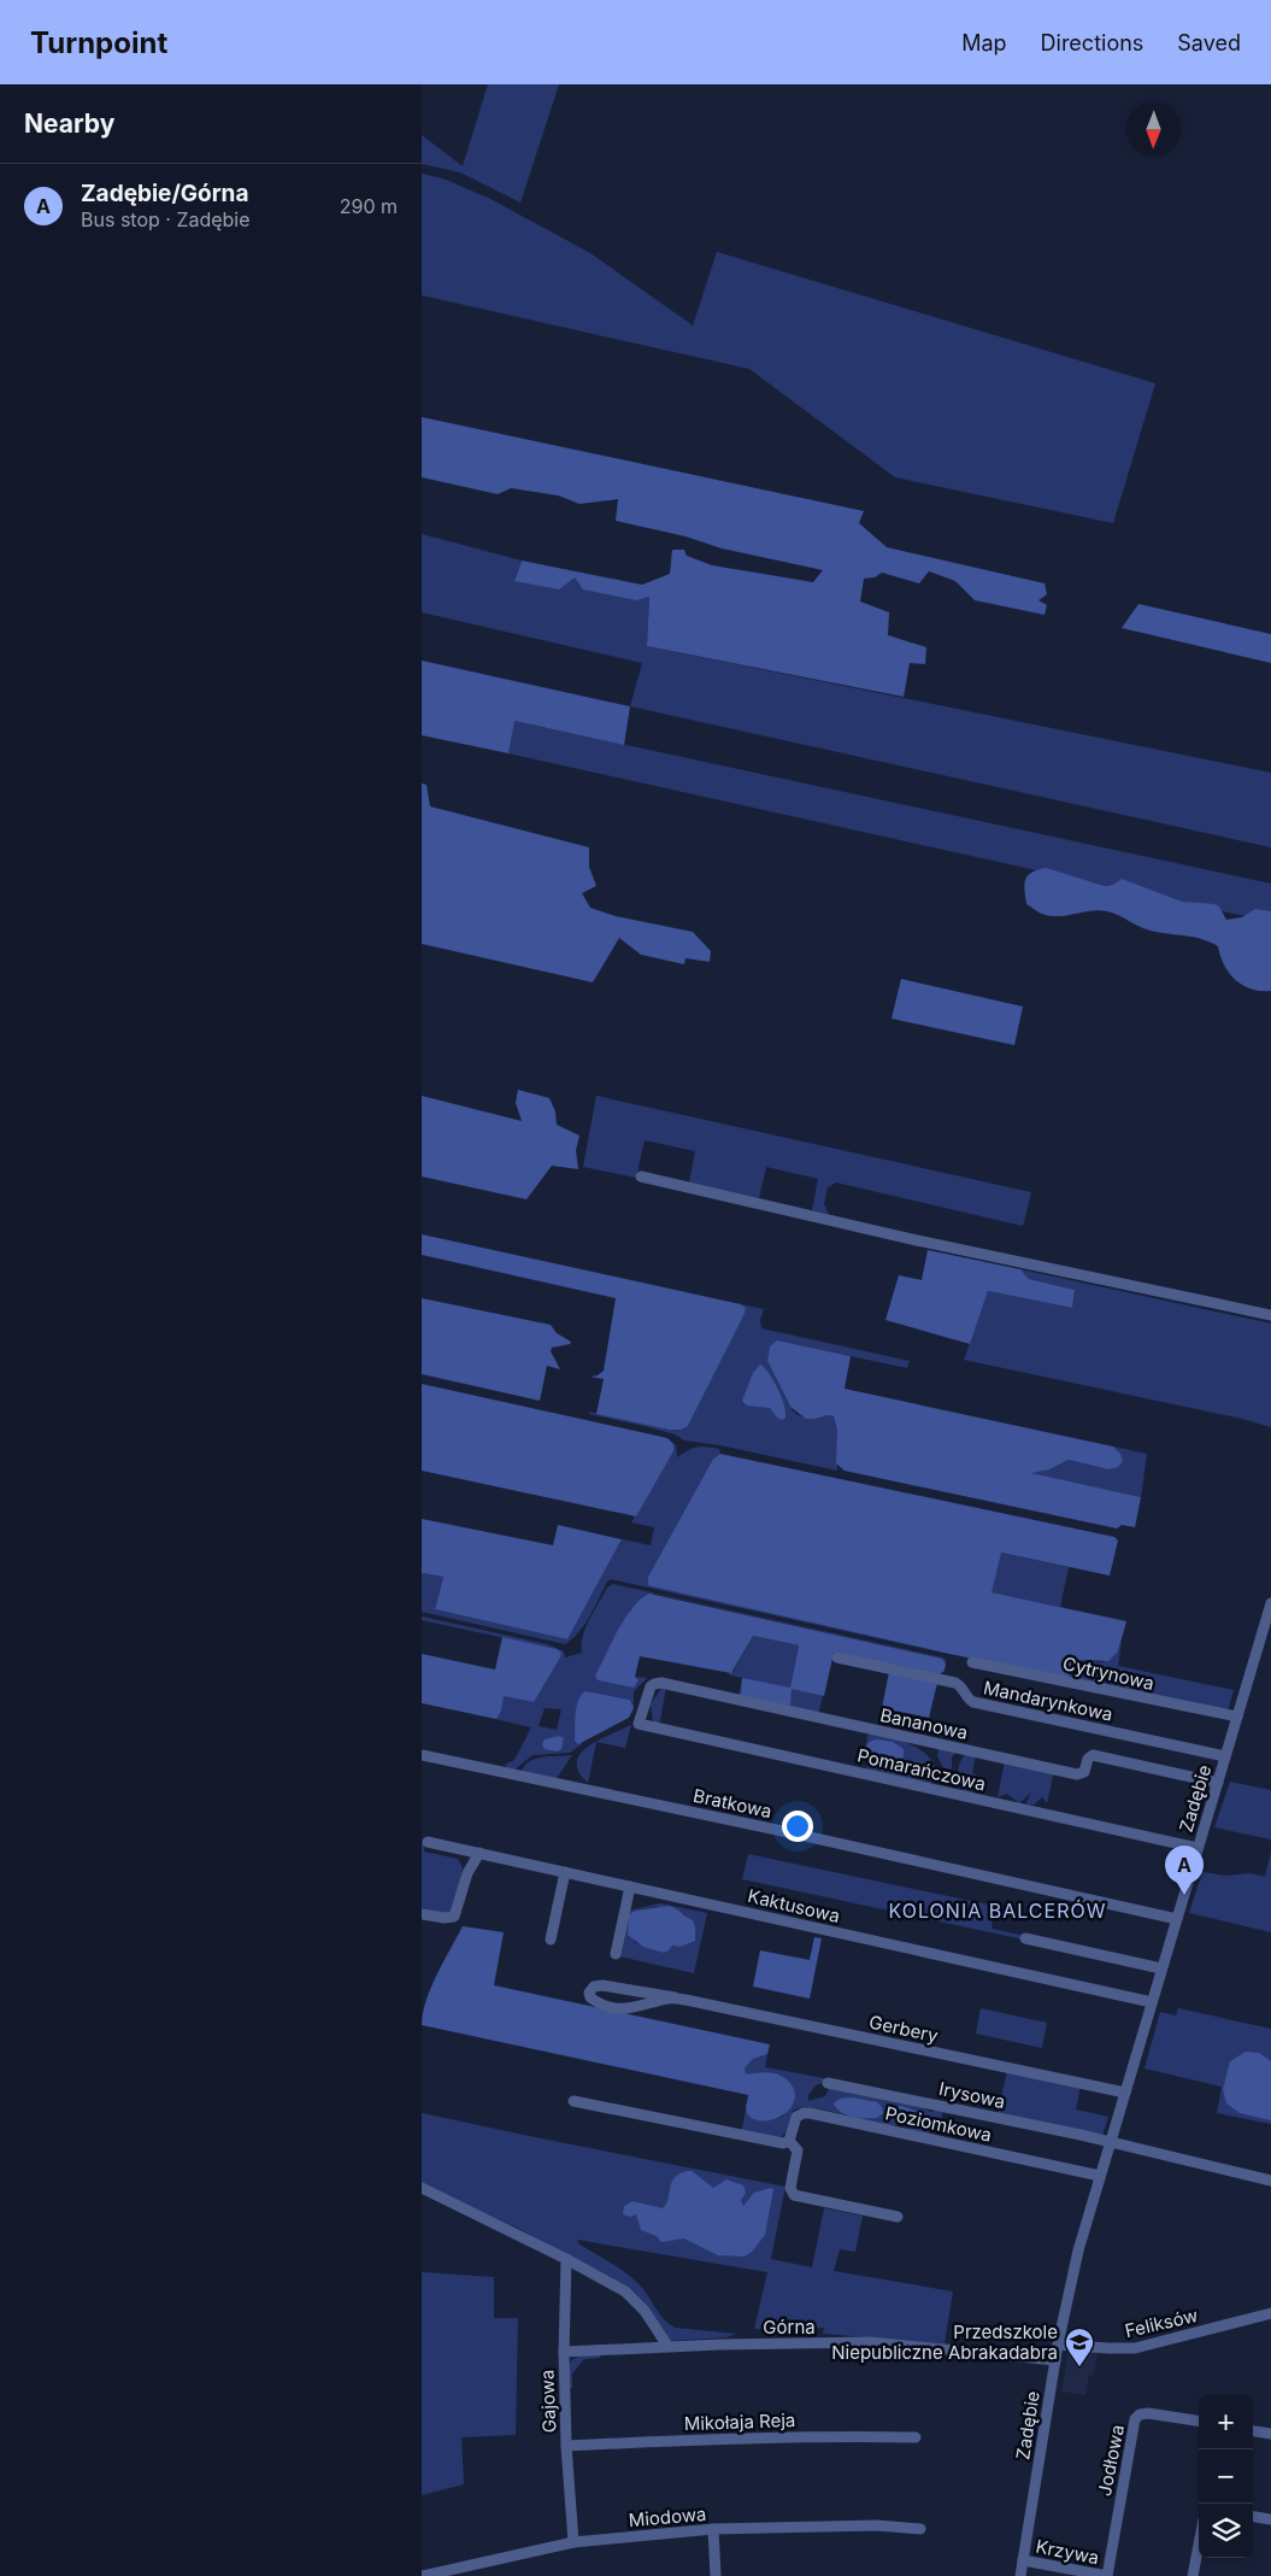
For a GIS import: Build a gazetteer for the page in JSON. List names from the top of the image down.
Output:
{
  "streets": {
    "street": [
      "Cytrynowa",
      "Mandarynkowa",
      "Bananowa",
      "Pomarańczowa",
      "Zadębie",
      "Bratkowa",
      "Kaktusowa",
      "Gerbery",
      "Irysowa",
      "Poziomkowa",
      "Feliksów",
      "Górna",
      "Gajowa",
      "Mikołaja Reja",
      "Jodłowa",
      "Miodowa",
      "Krzywa"
    ]
  },
  "crossings": [
    ["Cytrynowa", "Zadębie"],
    ["Mandarynkowa", "Zadębie"],
    ["Bananowa", "Pomarańczowa"],
    ["Bananowa", "Zadębie"],
    ["Pomarańczowa", "Zadębie"],
    ["Zadębie", "Bratkowa"],
    ["Zadębie", "Kaktusowa"],
    ["Zadębie", "Gerbery"],
    ["Zadębie", "Irysowa"],
    ["Zadębie", "Poziomkowa"],
    ["Zadębie", "Feliksów"],
    ["Zadębie", "Górna"],
    ["Zadębie", "Krzywa"],
    ["Górna", "Gajowa"],
    ["Gajowa", "Mikołaja Reja"],
    ["Gajowa", "Miodowa"],
    ["Jodłowa", "Krzywa"]
  ],
  "districts": ["KOLONIA BALCERÓW"],
  "places": {
    "school or university": ["Przedszkole Niepubliczne Abrakadabra"]
  },
  "north": "bottom",
  "page": {
    "header": "Turnpoint",
    "nav": ["Map", "Directions", "Saved"],
    "heading": "Nearby",
    "list": [
      {
        "mark": "A",
        "name": "Zadębie/Górna",
        "note": "Bus stop · Zadębie",
        "value": "290 m"
      }
    ],
    "pins": "A",
    "map_buttons": ["+", "−"]
  }
}
